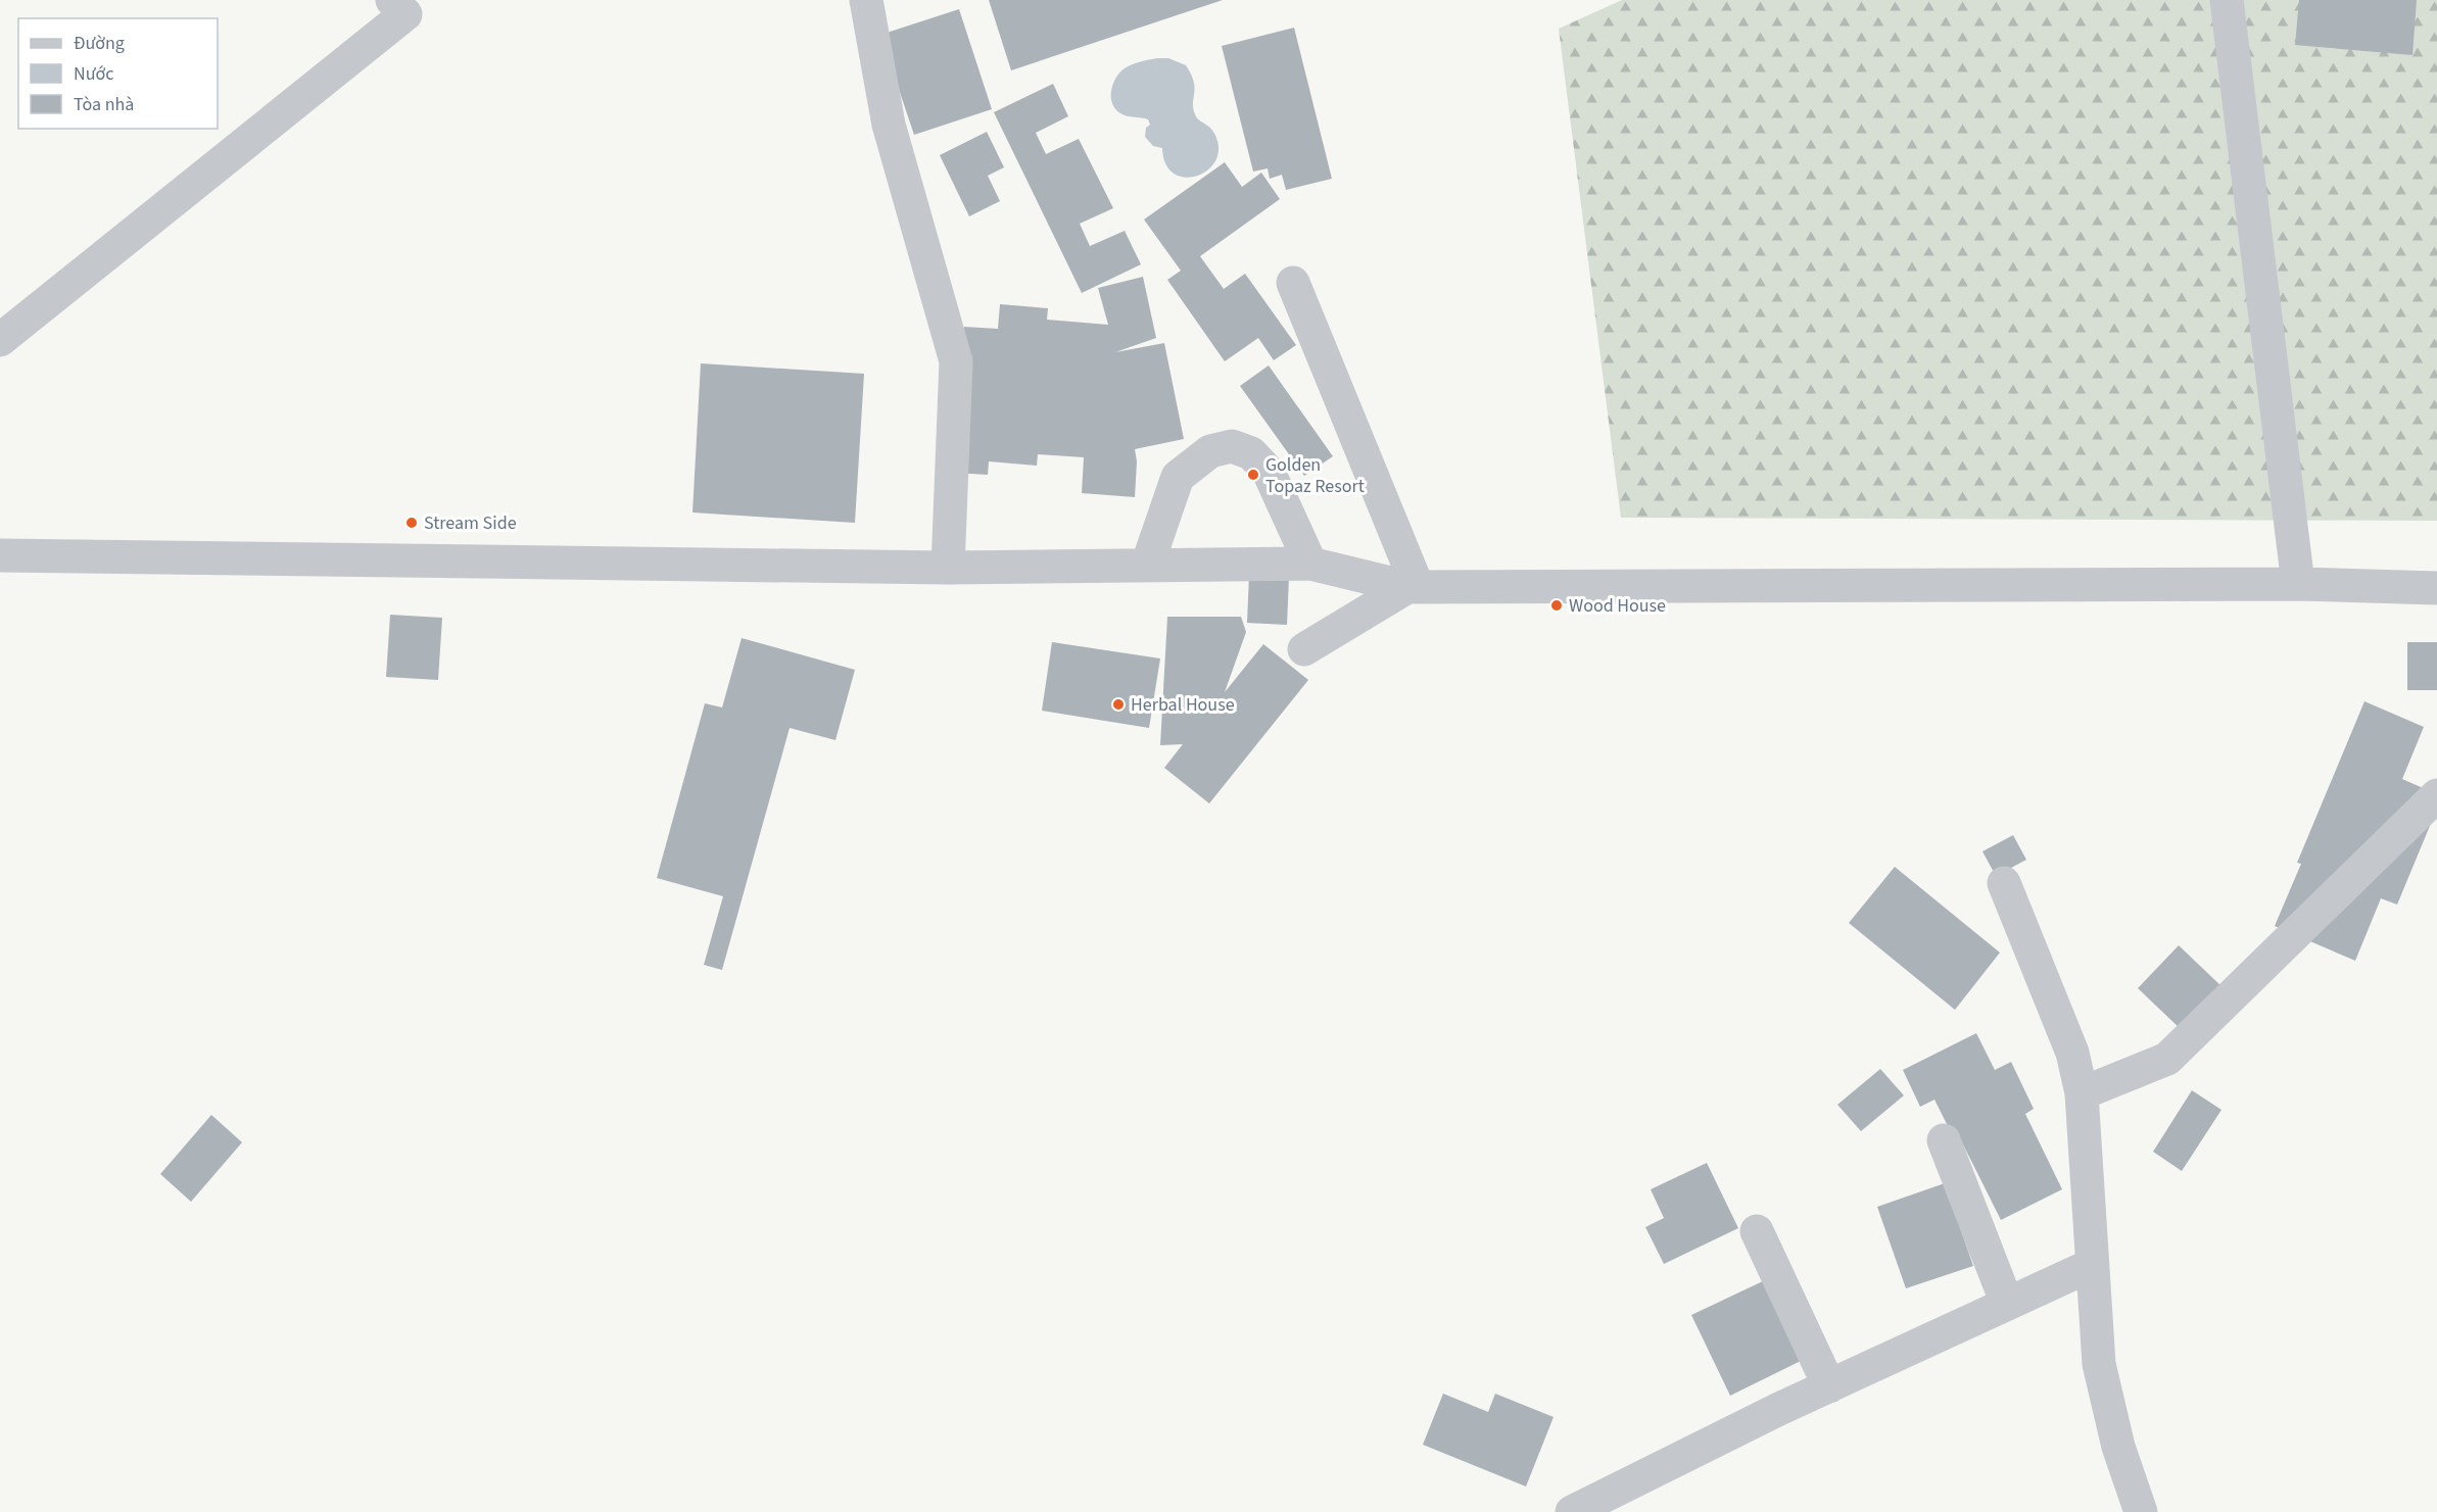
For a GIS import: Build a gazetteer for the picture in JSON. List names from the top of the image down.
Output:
{
  "places": [
    "Golden Topaz Resort",
    "Stream Side",
    "Wood House",
    "Herbal House"
  ],
  "legend": ["Đường", "Nước", "Tòa nhà"]
}
